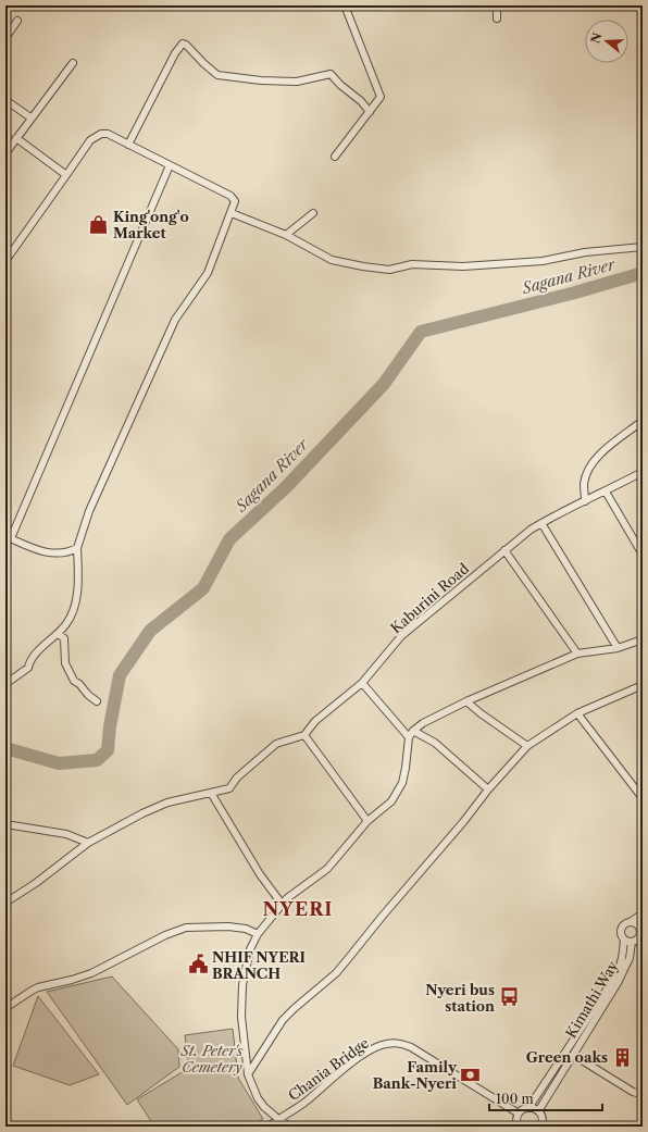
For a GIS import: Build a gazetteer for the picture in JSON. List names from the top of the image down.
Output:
{
  "streets": {
    "street": ["Kaburini Road", "Kimathi Way", "Chania Bridge"]
  },
  "districts": ["NYERI"],
  "water": ["Sagana River"],
  "parks": ["St. Peter's Cemetery"],
  "places": {
    "shop": ["King'ong'o Market"],
    "public building": ["NHIF NYERI BRANCH"],
    "bus stop": ["Nyeri bus station"],
    "building": ["Green oaks"],
    "bank": ["Family Bank-Nyeri"]
  },
  "scale_bar": "100 m",
  "north": "left"
}
